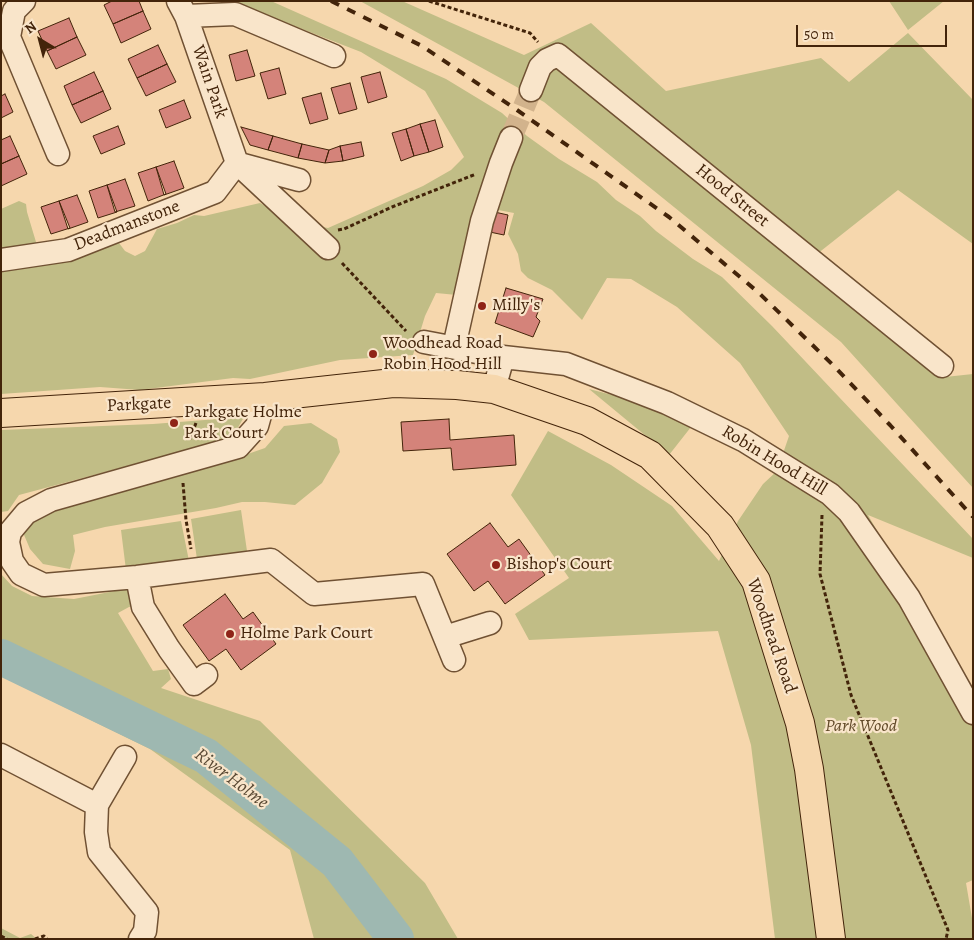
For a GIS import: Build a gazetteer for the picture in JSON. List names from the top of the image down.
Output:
{
  "streets": {
    "main road": ["Parkgate", "Woodhead Road"],
    "street": [
      "Wain Park",
      "Hood Street",
      "Deadmanstone",
      "Robin Hood Hill"
    ]
  },
  "crossings": [
    ["Wain Park", "Deadmanstone"],
    ["Parkgate", "Woodhead Road"]
  ],
  "water": ["River Holme"],
  "parks": ["Park Wood"],
  "places": [
    "Milly's",
    "Woodhead Road Robin Hood Hill",
    "Parkgate Holme Park Court",
    "Bishop's Court",
    "Holme Park Court"
  ],
  "scale_bar": "50 m",
  "north": "top left"
}
